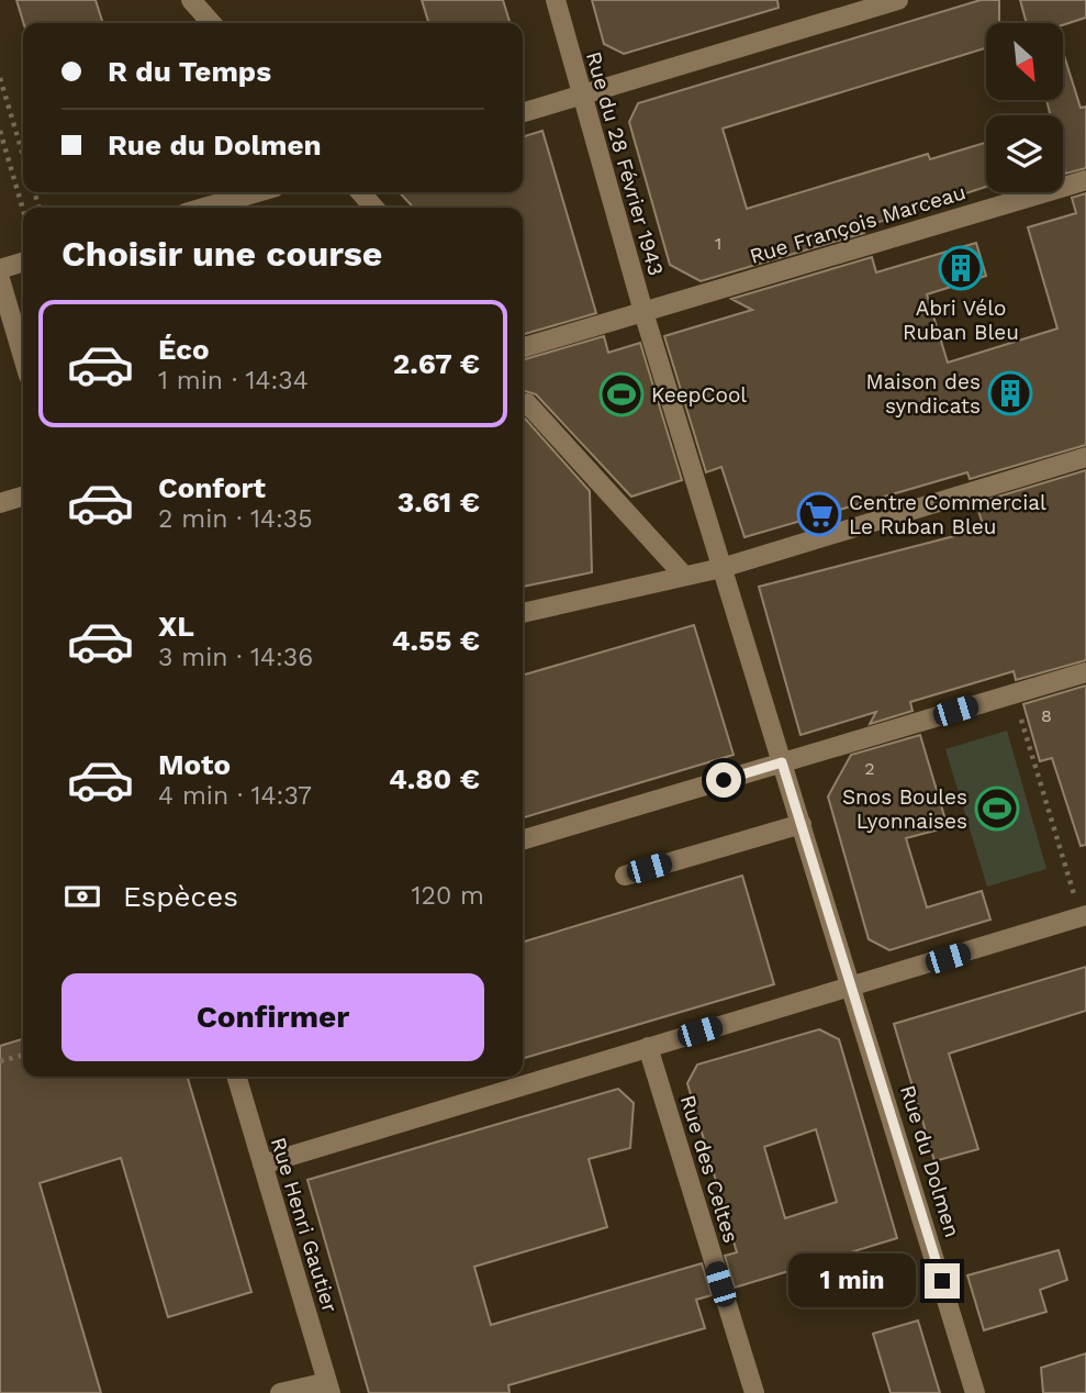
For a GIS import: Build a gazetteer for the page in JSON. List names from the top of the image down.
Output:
{
  "streets": {
    "street": [
      "Rue du 28 Février 1943",
      "Rue François Marceau",
      "Rue du Dolmen",
      "Rue des Celtes",
      "Rue Henri Gautier"
    ]
  },
  "crossings": [
    ["Rue du 28 Février 1943", "Rue François Marceau"],
    ["Rue du 28 Février 1943", "Rue du Dolmen"]
  ],
  "places": {
    "building": ["Abri Vélo Ruban Bleu", "Maison des syndicats"],
    "sports": ["KeepCool", "Snos Boules Lyonnaises"],
    "supermarket": ["Centre Commercial Le Ruban Bleu"]
  },
  "house_numbers": ["1", "8", "2"],
  "north": "bottom right",
  "page": {
    "banner": ["R du Temps", "Rue du Dolmen"],
    "heading": "Choisir une course",
    "list": [
      {
        "name": "Éco",
        "note": "1 min · 14:34",
        "value": "2.67 €"
      },
      {
        "name": "Confort",
        "note": "2 min · 14:35",
        "value": "3.61 €"
      },
      {
        "name": "XL",
        "note": "3 min · 14:36",
        "value": "4.55 €"
      },
      {
        "name": "Moto",
        "note": "4 min · 14:37",
        "value": "4.80 €"
      }
    ],
    "pay": ["Espèces", "120 m"],
    "buttons": "Confirmer",
    "bubble": "1 min"
  }
}
